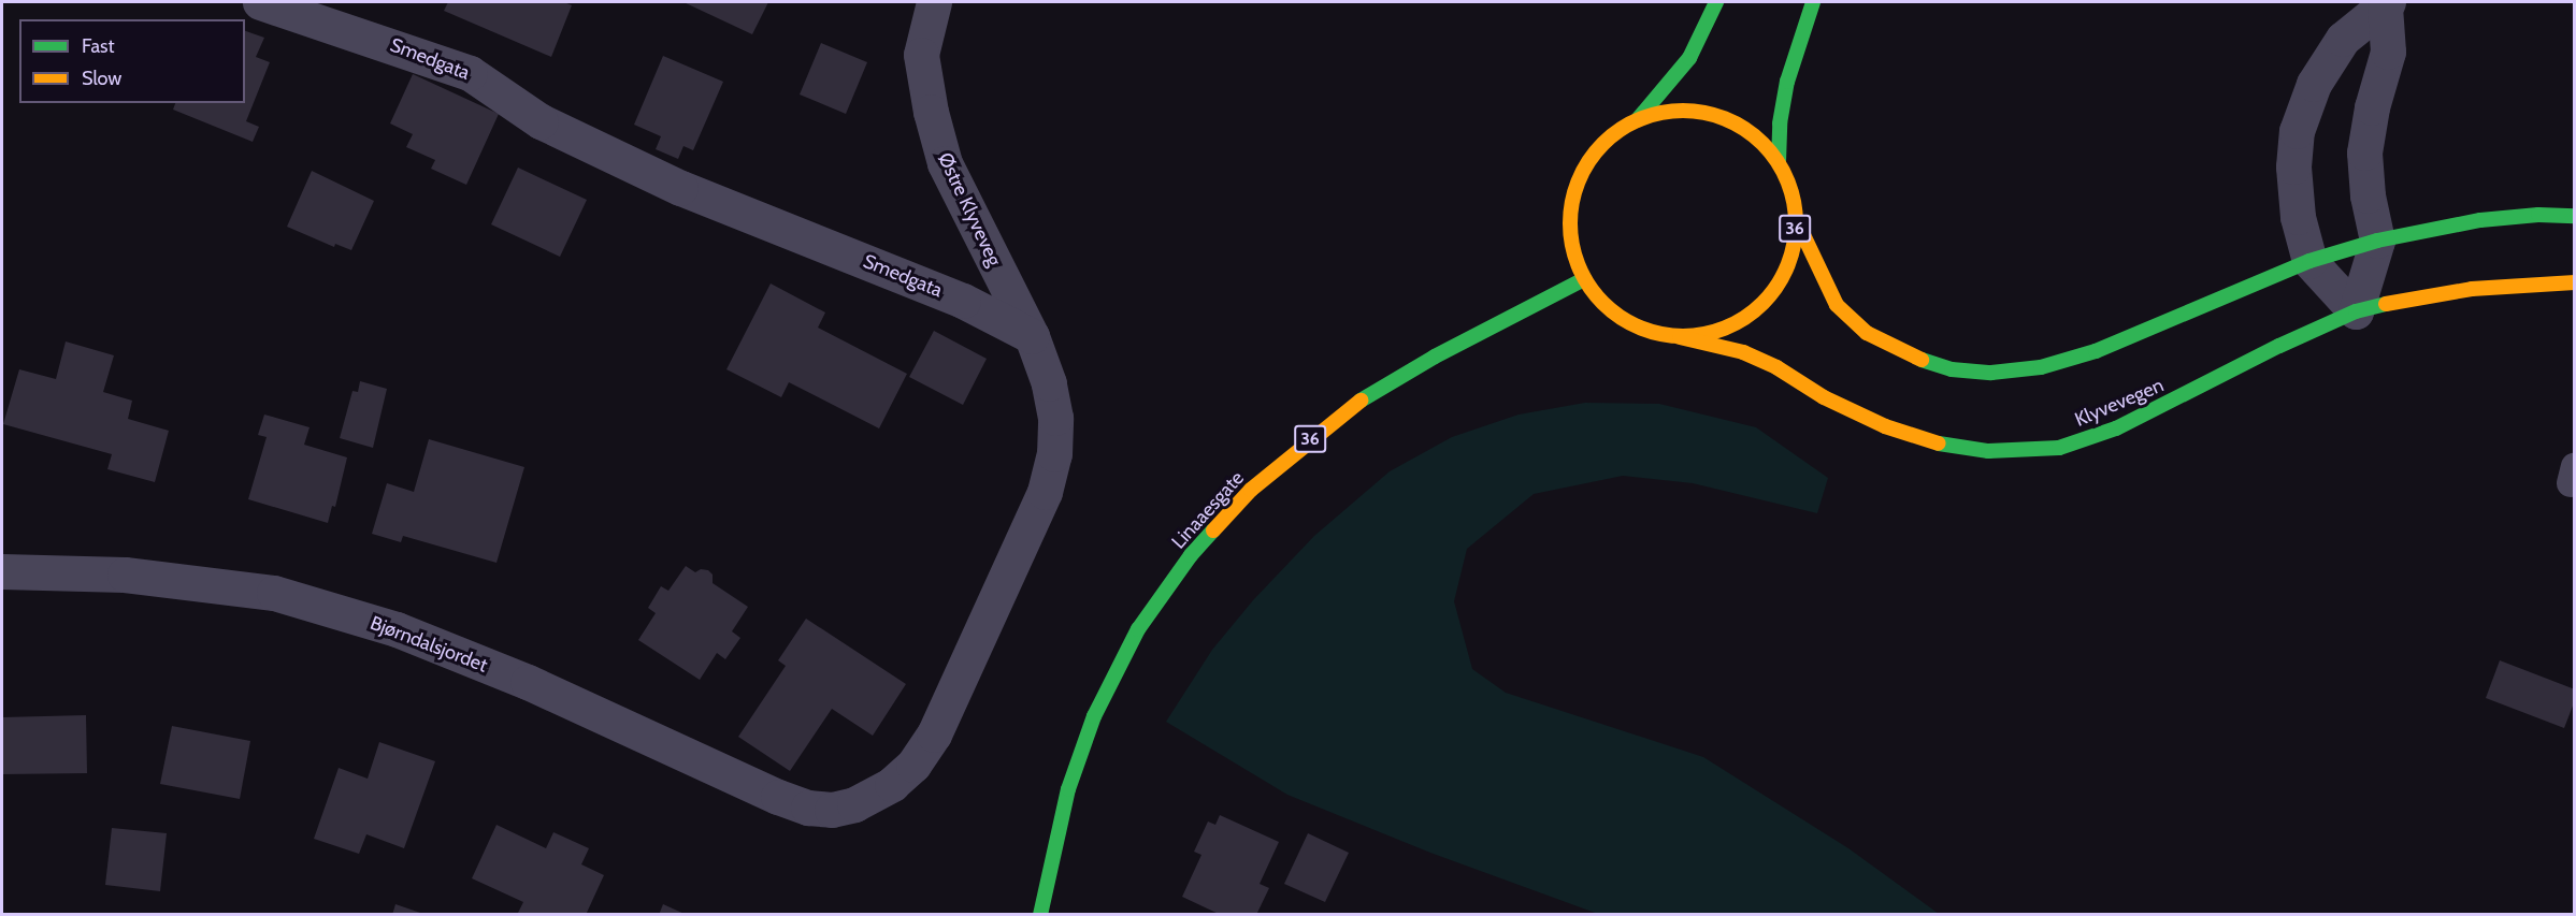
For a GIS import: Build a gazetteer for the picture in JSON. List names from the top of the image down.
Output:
{
  "streets": {
    "main road": ["36", "Klyvevegen", "Linaaesgate"],
    "street": ["Smedgata", "Østre Klyveveg", "Bjørndalsjordet"]
  },
  "crossings": [
    ["Smedgata", "Østre Klyveveg"],
    ["Smedgata", "Bjørndalsjordet"],
    ["Østre Klyveveg", "Bjørndalsjordet"],
    ["36", "Klyvevegen"],
    ["36", "Linaaesgate"],
    ["Klyvevegen", "Linaaesgate"]
  ],
  "legend": ["Fast", "Slow"]
}
